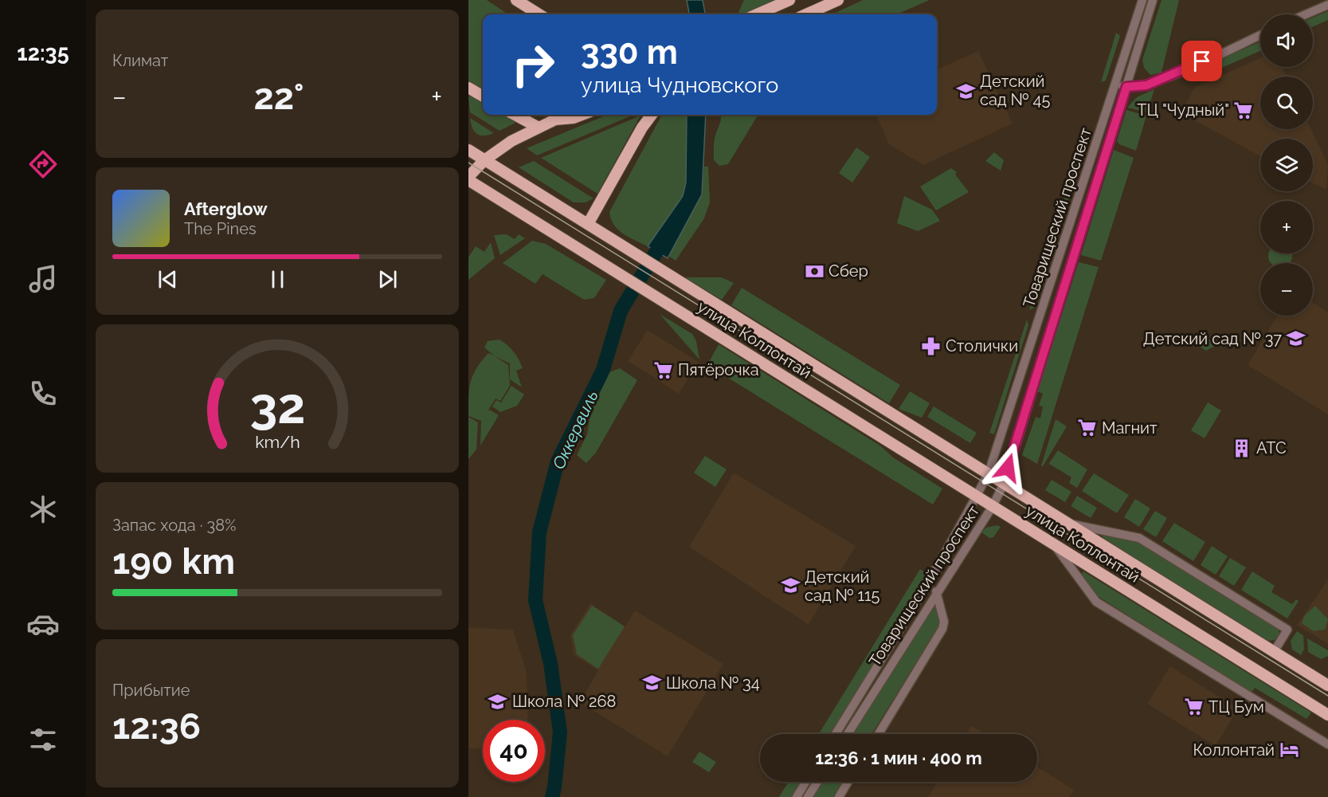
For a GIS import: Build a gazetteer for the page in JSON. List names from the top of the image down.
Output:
{
  "streets": {
    "main road": ["улица Коллонтай"],
    "street": ["Товарищеский проспект"]
  },
  "crossings": [
    ["Товарищеский проспект", "улица Коллонтай"]
  ],
  "water": ["Оккервиль"],
  "places": {
    "school or university": [
      "Детский сад № 45",
      "Детский сад № 37",
      "Детский сад № 115",
      "Школа № 34",
      "Школа № 268"
    ],
    "supermarket": [
      "ТЦ \"Чудный\"",
      "Пятёрочка",
      "Магнит",
      "ТЦ Бум"
    ],
    "bank": ["Сбер"],
    "pharmacy": ["Столички"],
    "building": ["АТС"],
    "hotel": ["Коллонтай"]
  },
  "page": {
    "tabs": "12:35",
    "tile": [
      "Климат",
      ["Запас хода · 38%", "190 km"],
      ["Прибытие", "12:36"]
    ],
    "map_buttons": ["+", "−"],
    "turn": ["330 m", "улица Чудновского"],
    "heat": ["−", "22°", "+"],
    "song": ["Afterglow", "The Pines"],
    "limit": "40",
    "trip": "12:36 · 1 мин · 400 m",
    "gauge": ["32", "km/h"]
  }
}
